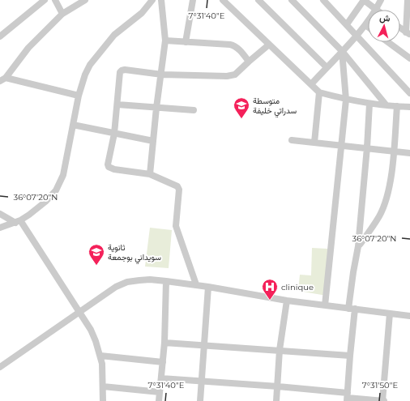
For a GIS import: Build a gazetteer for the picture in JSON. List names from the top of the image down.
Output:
{
  "places": {
    "school or university": ["متوسطة سدراتي خليفة", "ثانوية سويداني بوجمعة"],
    "hospital": ["clinique"]
  },
  "north": "top",
  "coordinates": ["7°31'40\"E", "36°07'20\"N", "7°31'50\"E"]
}
